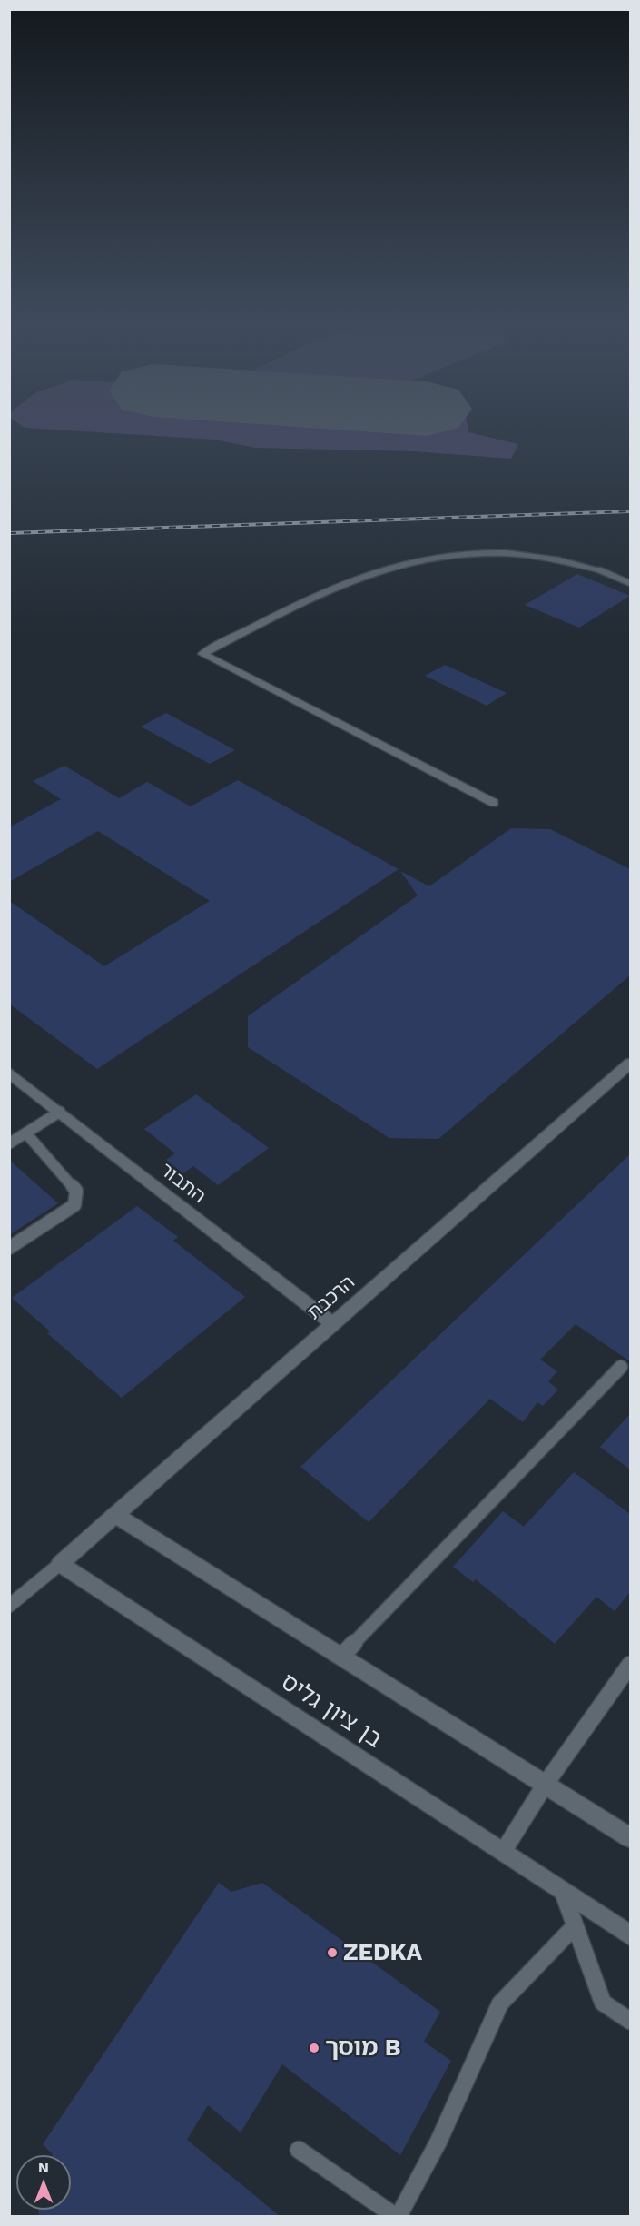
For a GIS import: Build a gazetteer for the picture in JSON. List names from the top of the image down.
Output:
{
  "streets": {
    "street": ["התבור", "הרכבת", "בן ציון גליס"]
  },
  "crossings": [
    ["התבור", "הרכבת"],
    ["הרכבת", "בן ציון גליס"]
  ],
  "places": ["ZEDKA", "מוסך B"],
  "north": "top"
}
